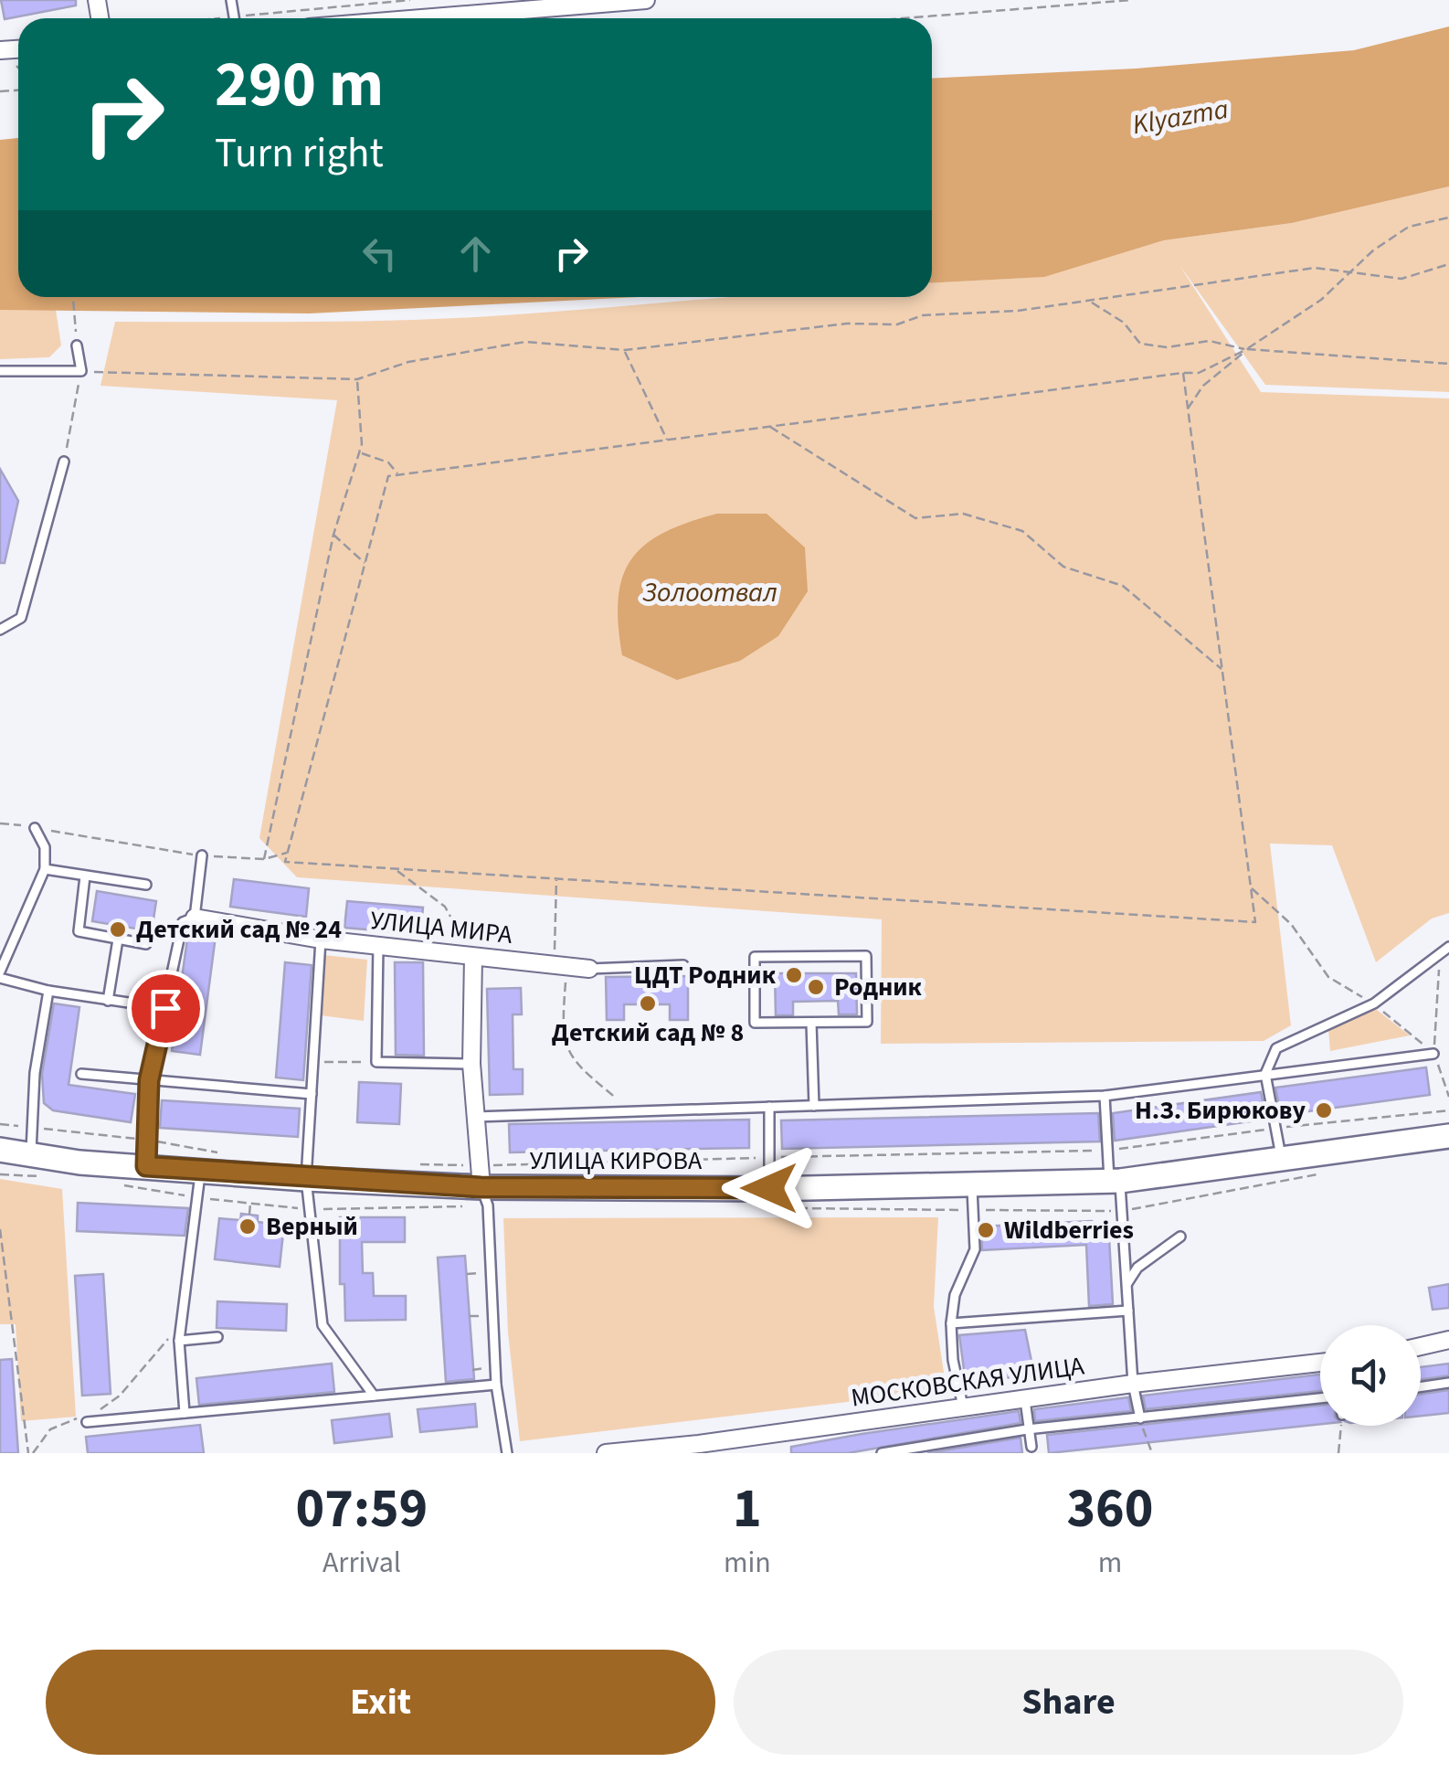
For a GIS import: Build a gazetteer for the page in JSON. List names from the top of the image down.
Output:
{
  "streets": {
    "street": ["УЛИЦА МИРА", "УЛИЦА КИРОВА", "МОСКОВСКАЯ УЛИЦА"]
  },
  "water": ["Klyazma", "Золоотвал"],
  "places": [
    "Детский сад № 24",
    "ЦДТ Родник",
    "Родник",
    "Детский сад № 8",
    "Н.З. Бирюкову",
    "Верный",
    "Wildberries"
  ],
  "page": {
    "turn": ["290 m", "Turn right"],
    "eta": [
      "07:59",
      "Arrival",
      "1",
      "min",
      "360",
      "m"
    ],
    "buttons": ["Exit", "Share"]
  }
}
